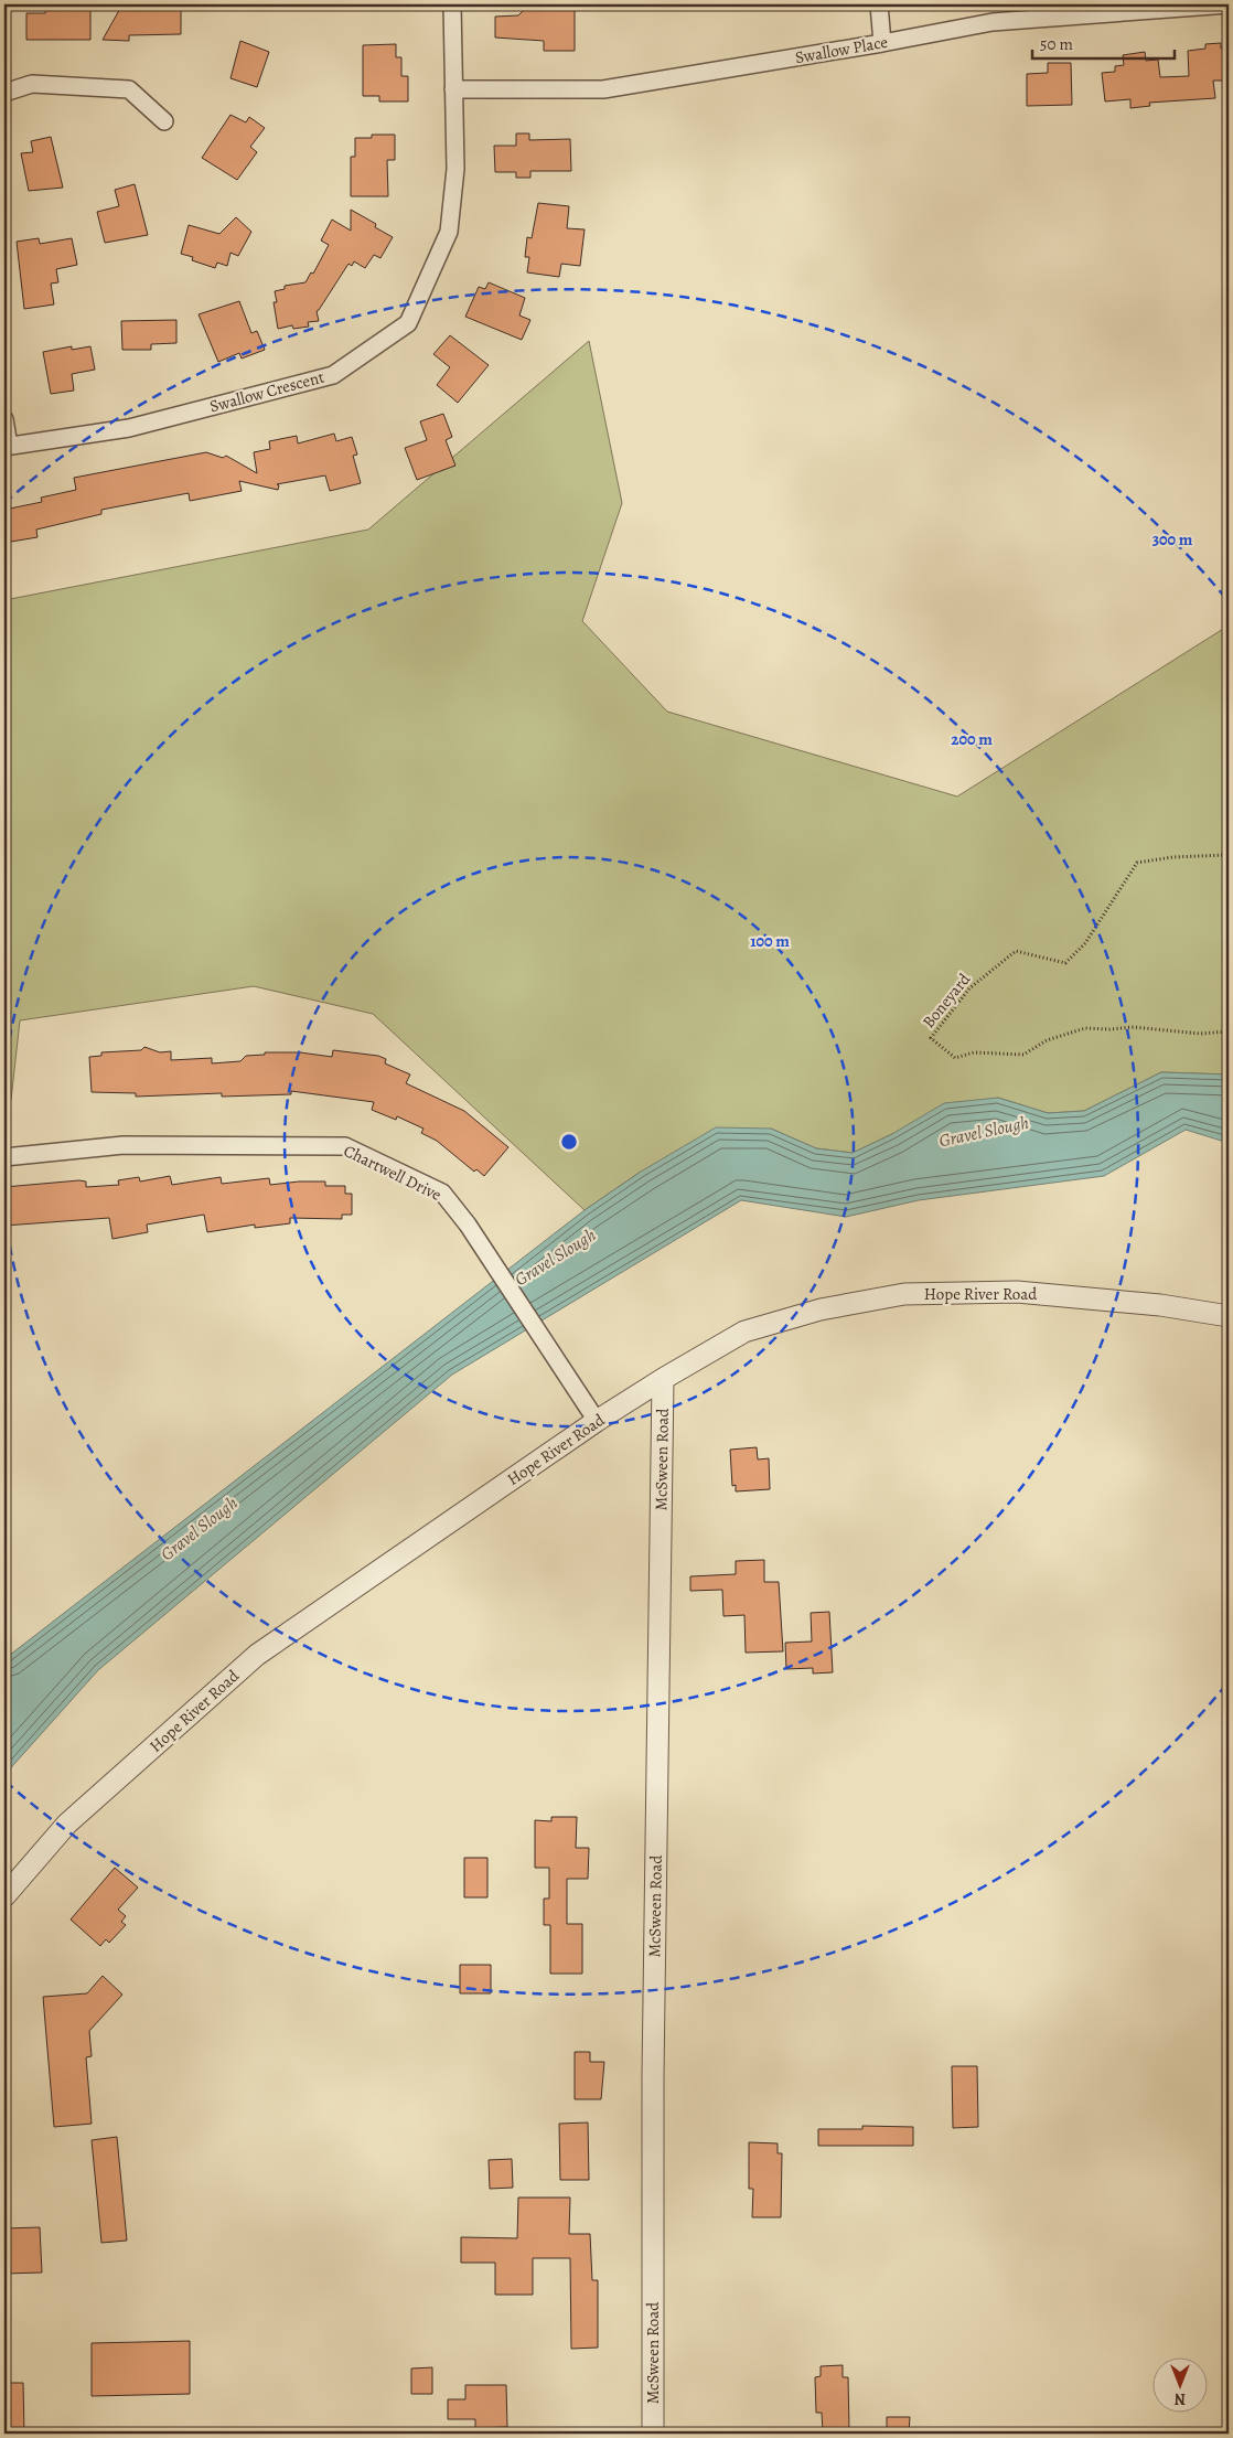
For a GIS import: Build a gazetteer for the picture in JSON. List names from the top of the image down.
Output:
{
  "streets": {
    "street": [
      "Swallow Place",
      "Swallow Crescent",
      "Chartwell Drive",
      "Hope River Road",
      "McSween Road"
    ],
    "path": ["Boneyard"]
  },
  "crossings": [
    ["Swallow Place", "Swallow Crescent"],
    ["Chartwell Drive", "Hope River Road"],
    ["Hope River Road", "McSween Road"]
  ],
  "water": ["Gravel Slough"],
  "scale_bar": "50 m",
  "north": "bottom",
  "rings": ["300 m", "200 m", "100 m"]
}
